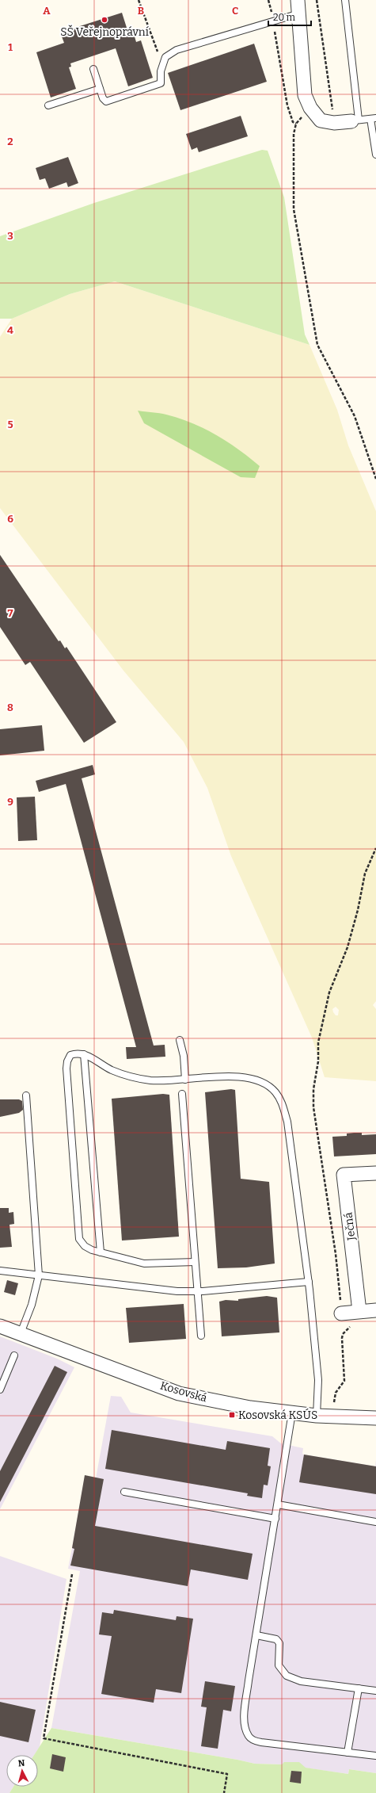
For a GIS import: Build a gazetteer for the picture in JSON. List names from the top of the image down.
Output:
{
  "streets": {
    "street": ["Ječná", "Kosovská"]
  },
  "places": {
    "other": ["SŠ Veřejnoprávní"],
    "transit": ["Kosovská KSÚS"]
  },
  "scale_bar": "20 m",
  "north": "top",
  "grid": {
    "columns": ["A", "B", "C"],
    "rows": [
      "1",
      "2",
      "3",
      "4",
      "5",
      "6",
      "7",
      "8",
      "9"
    ]
  }
}
